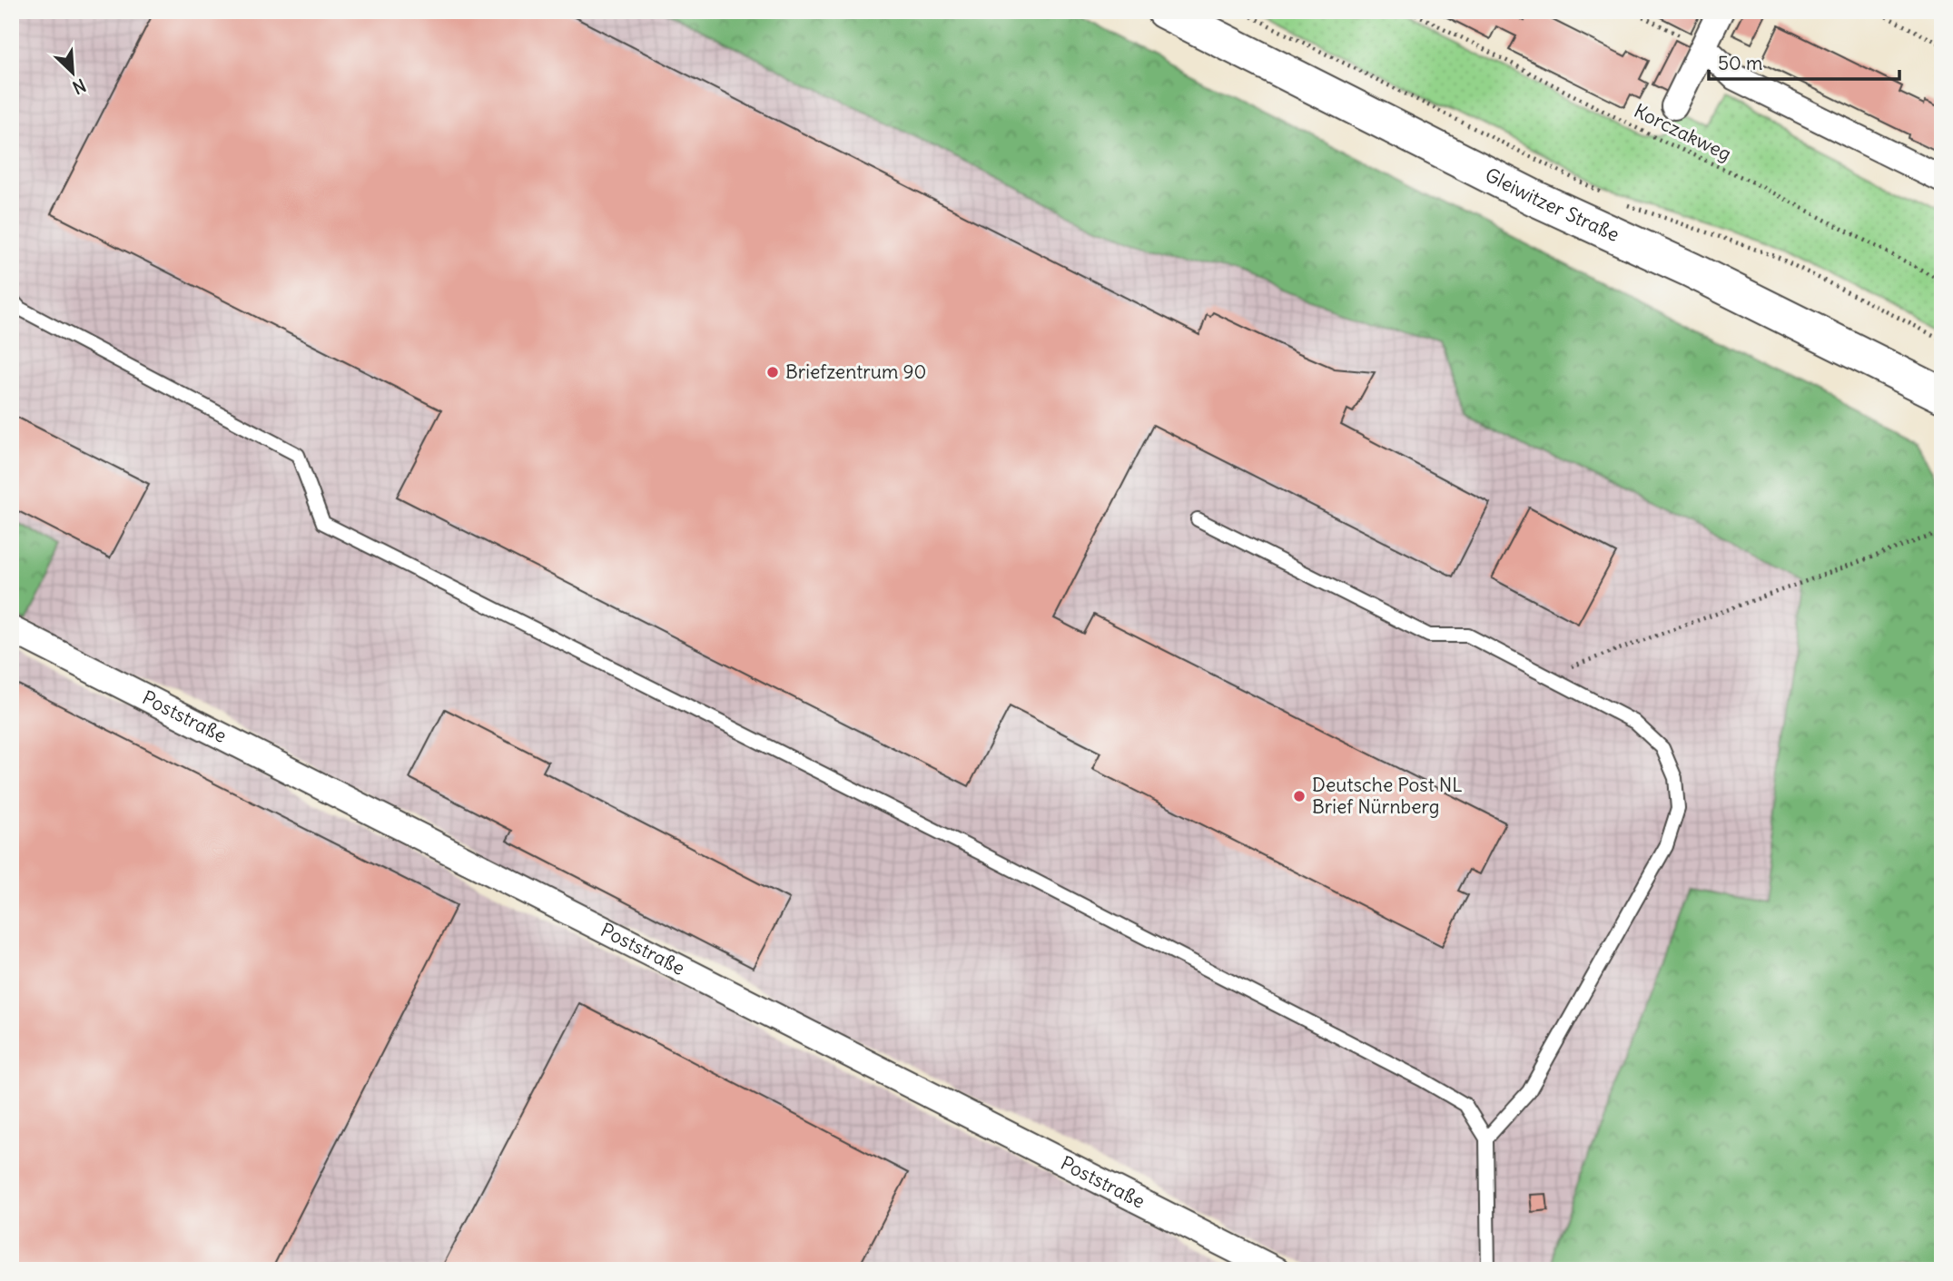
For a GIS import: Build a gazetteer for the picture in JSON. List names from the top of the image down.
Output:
{
  "streets": {
    "main road": ["Gleiwitzer Straße"],
    "street": ["Poststraße"],
    "path": ["Korczakweg"]
  },
  "places": ["Briefzentrum 90", "Deutsche Post NL Brief Nürnberg"],
  "scale_bar": "50 m",
  "north": "bottom right"
}
